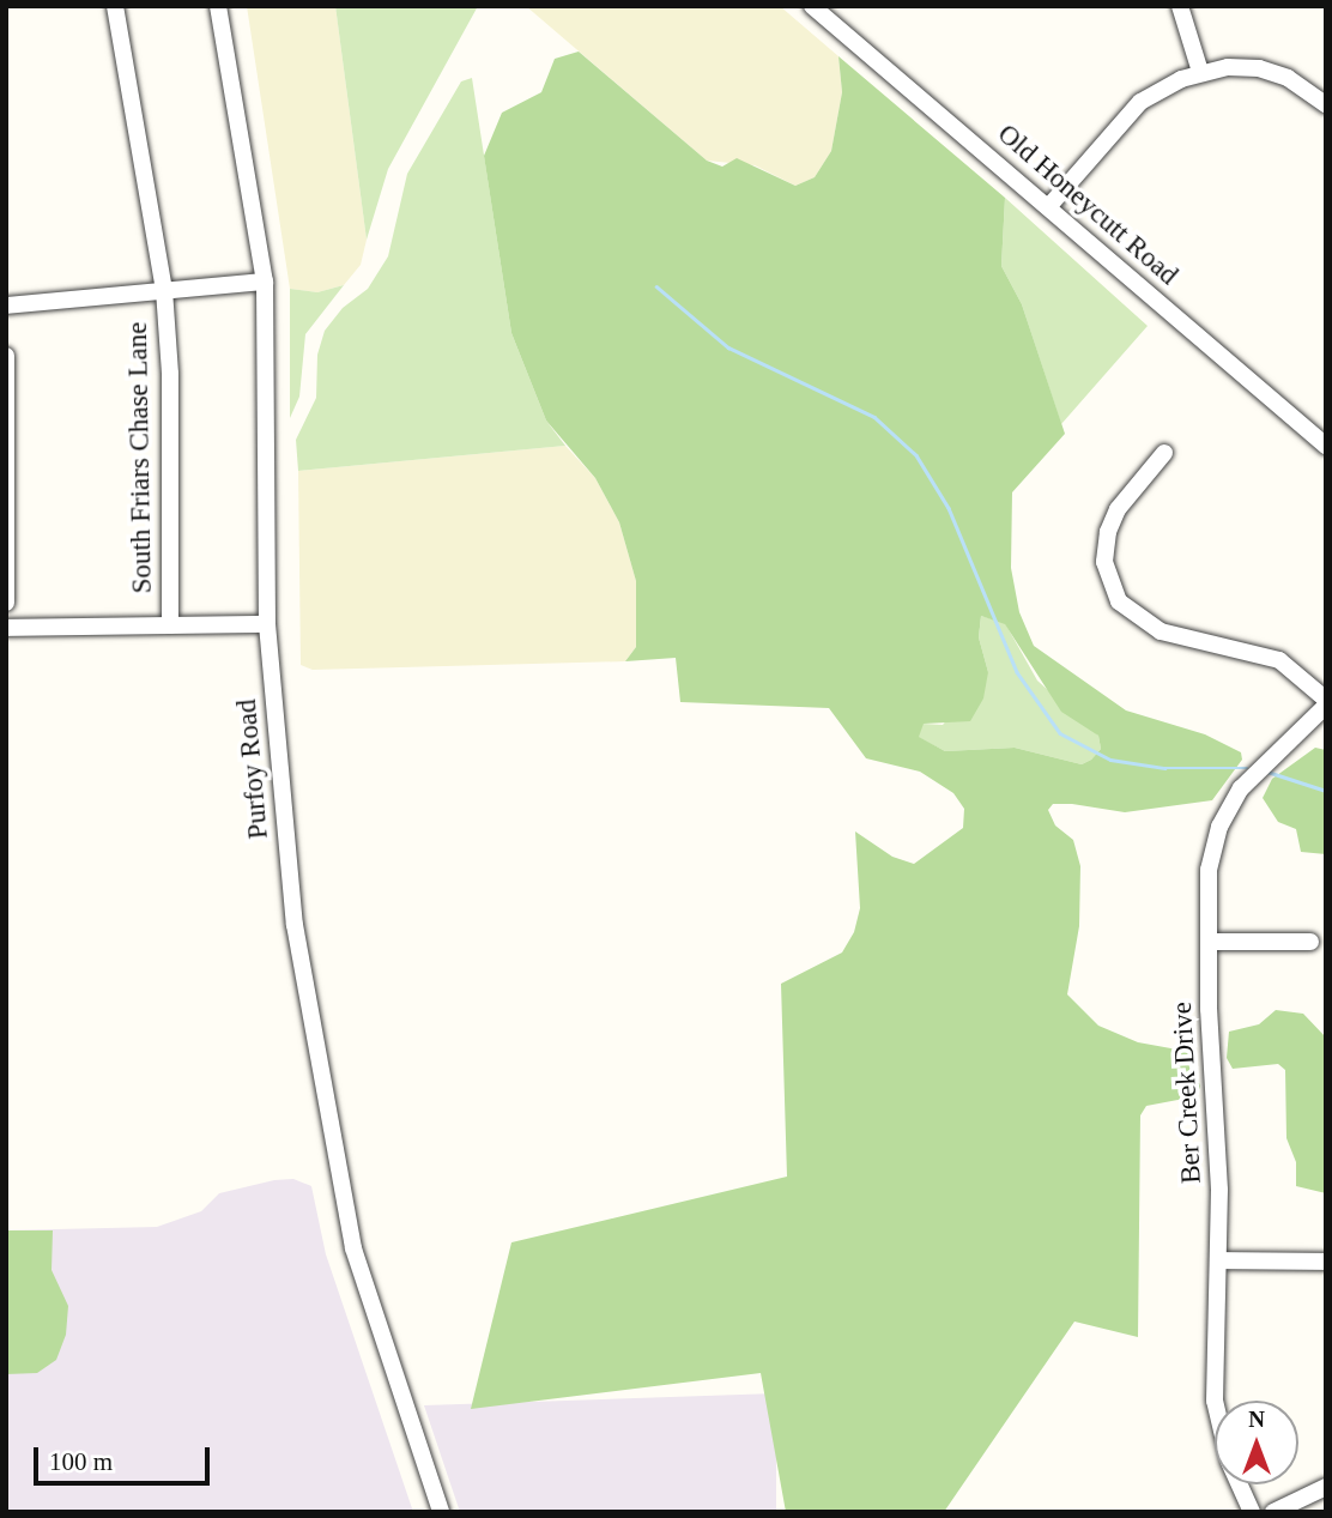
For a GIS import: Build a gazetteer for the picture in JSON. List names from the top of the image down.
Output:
{
  "streets": {
    "street": [
      "Old Honeycutt Road",
      "South Friars Chase Lane",
      "Purfoy Road",
      "Ber Creek Drive"
    ]
  },
  "scale_bar": "100 m",
  "north": "top"
}
